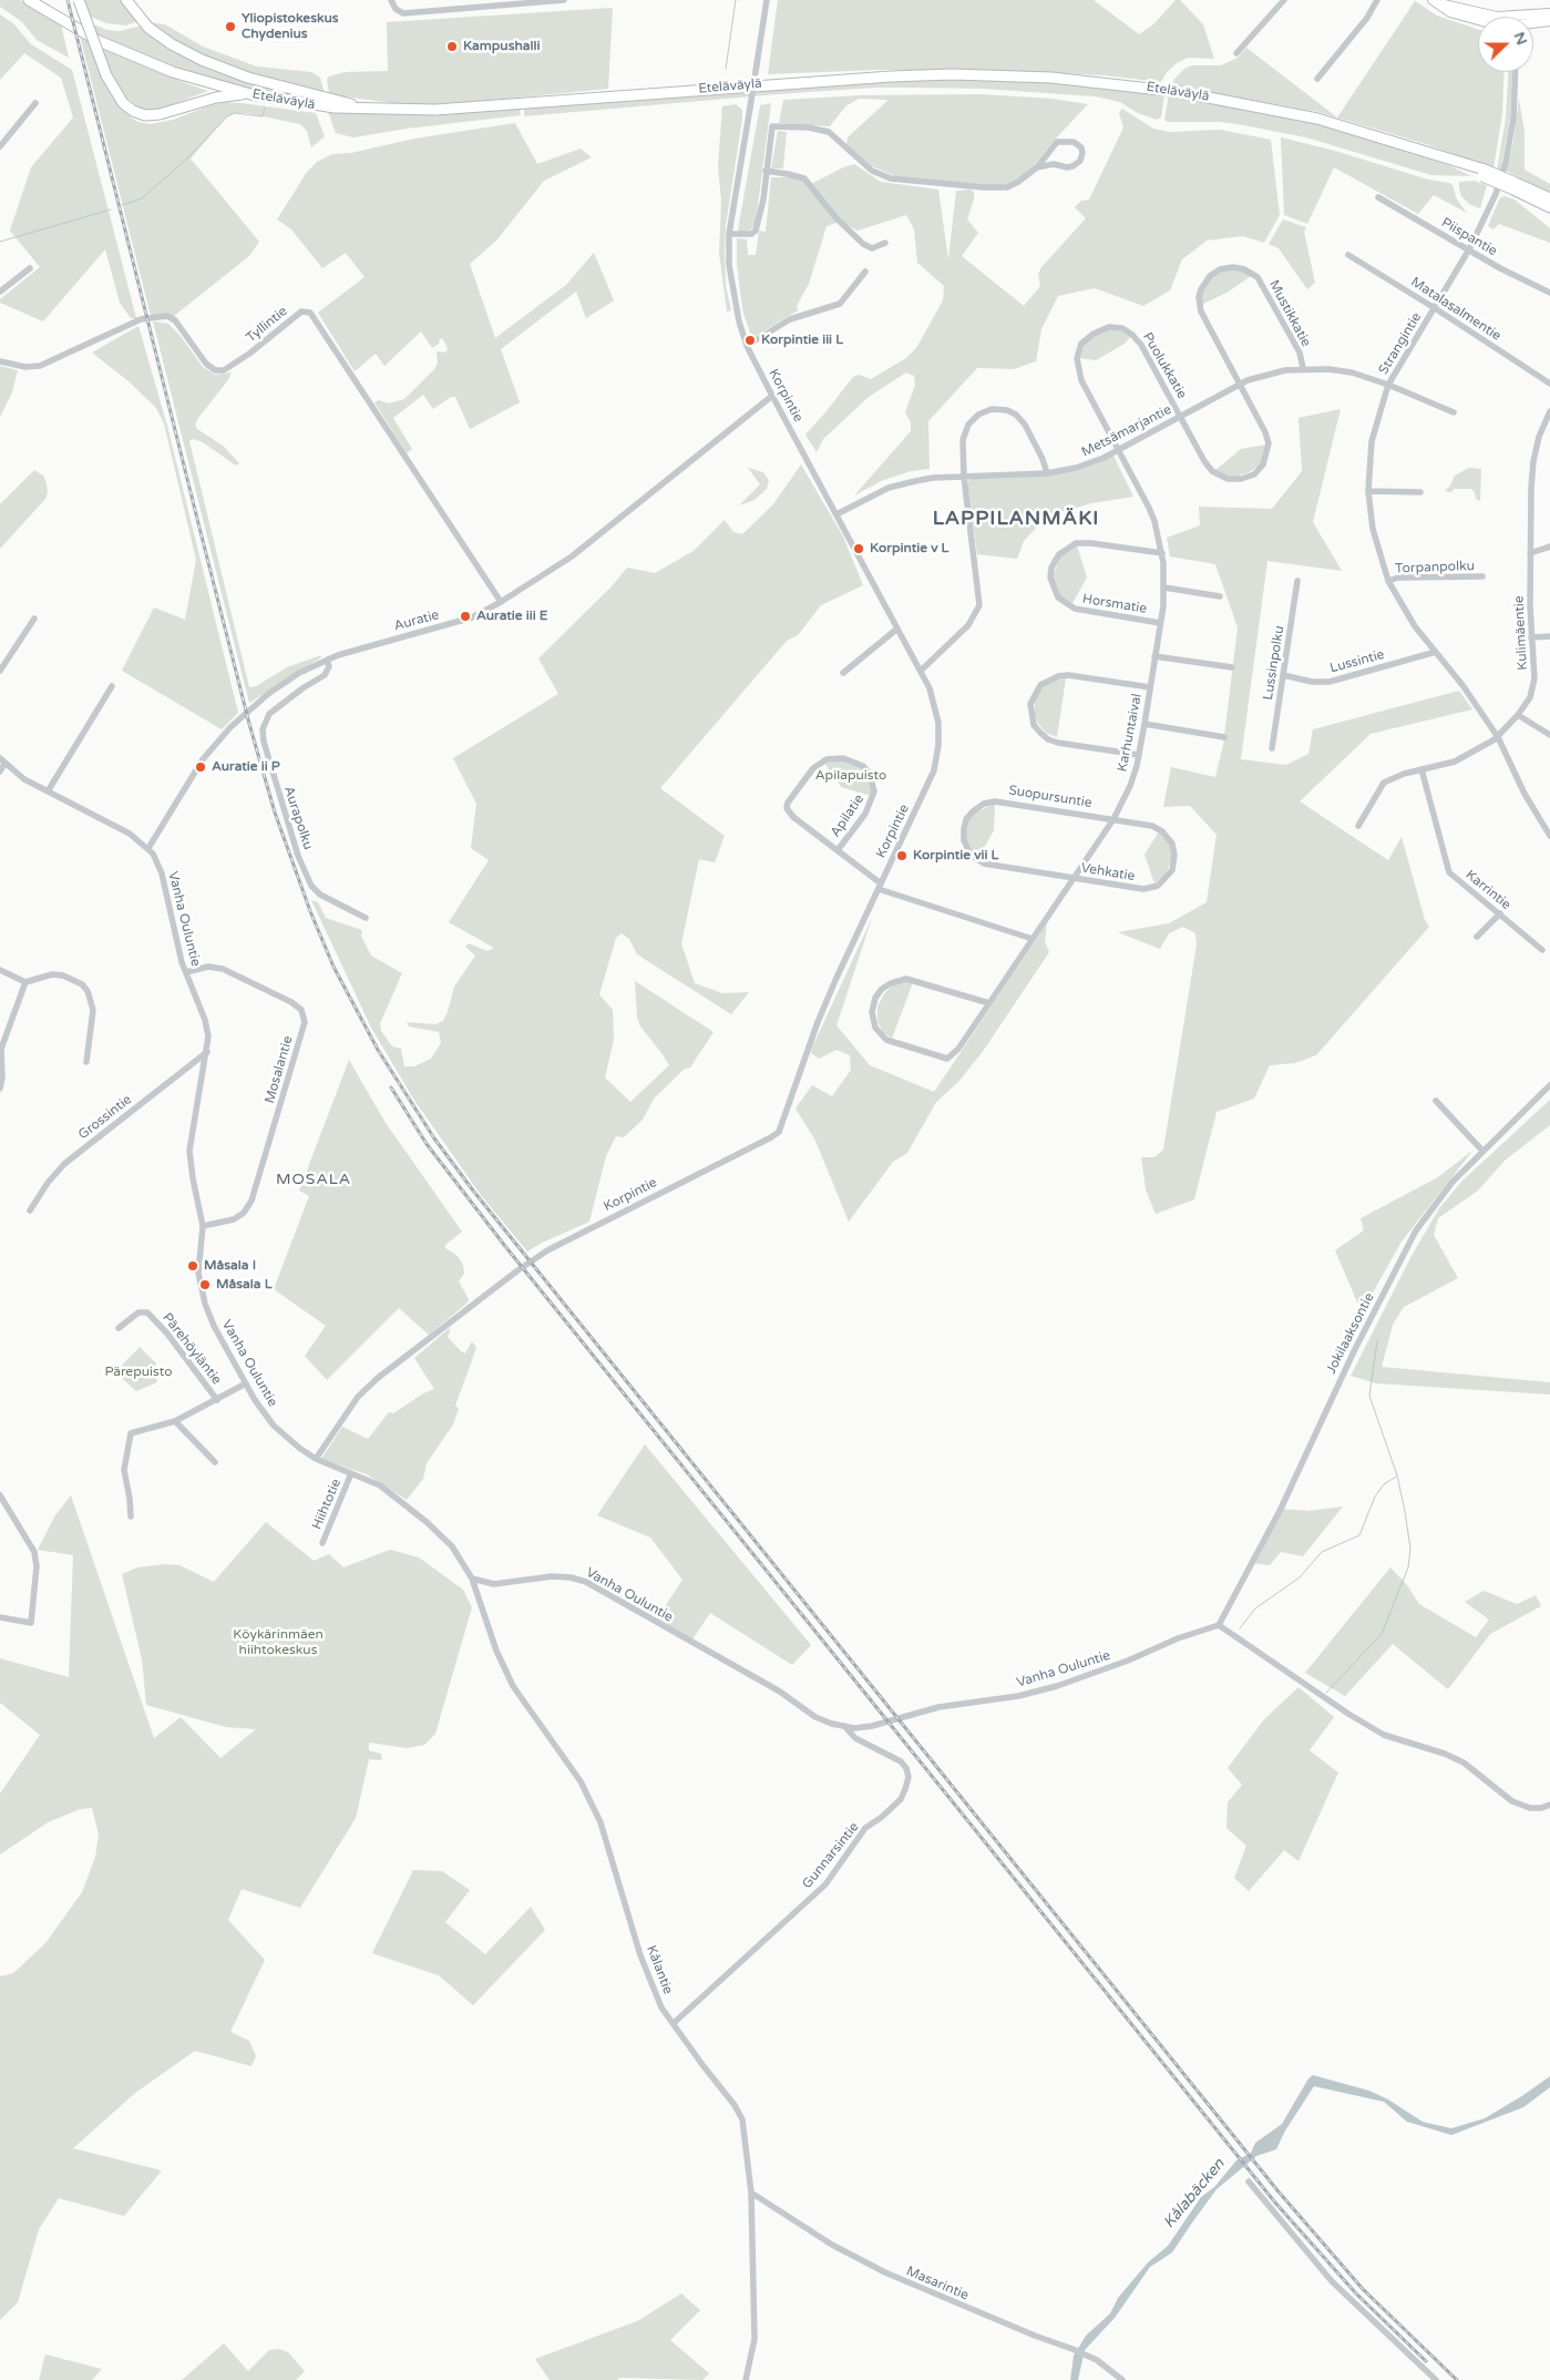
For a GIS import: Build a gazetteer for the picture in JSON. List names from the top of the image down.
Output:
{
  "streets": {
    "highway": ["Eteläväylä"],
    "street": [
      "Piispantie",
      "Matalasalmentie",
      "Mustikkatie",
      "Tyllintie",
      "Strangintie",
      "Puolukkatie",
      "Korpintie",
      "Metsämarjantie",
      "Torpanpolku",
      "Horsmatie",
      "Auratie",
      "Kulimäentie",
      "Lussintie",
      "Lussinpolku",
      "Karhuntaival",
      "Suopursuntie",
      "Apilatie",
      "Aurapolku",
      "Vehkatie",
      "Karrintie",
      "Vanha Ouluntie",
      "Mosalantie",
      "Grossintie",
      "Jokilaaksontie",
      "Pärehöyläntie",
      "Hiihtotie",
      "Gunnarsintie",
      "Kålantie",
      "Masarintie"
    ]
  },
  "crossings": [
    ["Piispantie", "Strangintie"],
    ["Matalasalmentie", "Strangintie"],
    ["Mustikkatie", "Puolukkatie"],
    ["Mustikkatie", "Metsämarjantie"],
    ["Tyllintie", "Auratie"],
    ["Strangintie", "Metsämarjantie"],
    ["Strangintie", "Torpanpolku"],
    ["Strangintie", "Kulimäentie"],
    ["Strangintie", "Lussintie"],
    ["Puolukkatie", "Metsämarjantie"],
    ["Puolukkatie", "Karhuntaival"],
    ["Korpintie", "Metsämarjantie"],
    ["Korpintie", "Auratie"],
    ["Korpintie", "Vanha Ouluntie"],
    ["Metsämarjantie", "Karhuntaival"],
    ["Horsmatie", "Karhuntaival"],
    ["Auratie", "Aurapolku"],
    ["Auratie", "Vanha Ouluntie"],
    ["Kulimäentie", "Karrintie"],
    ["Lussintie", "Lussinpolku"],
    ["Karhuntaival", "Suopursuntie"],
    ["Karhuntaival", "Vehkatie"],
    ["Suopursuntie", "Vehkatie"],
    ["Vanha Ouluntie", "Mosalantie"],
    ["Vanha Ouluntie", "Grossintie"],
    ["Vanha Ouluntie", "Jokilaaksontie"],
    ["Vanha Ouluntie", "Hiihtotie"],
    ["Vanha Ouluntie", "Gunnarsintie"],
    ["Vanha Ouluntie", "Kålantie"],
    ["Gunnarsintie", "Kålantie"],
    ["Kålantie", "Masarintie"]
  ],
  "districts": ["LAPPILANMÄKI", "MOSALA"],
  "water": ["Kålabäcken"],
  "parks": ["Apilapuisto", "Pärepuisto", "Köykärinmäen hiihtokeskus"],
  "places": [
    "Yliopistokeskus Chydenius",
    "Kampushalli",
    "Korpintie iii L",
    "Korpintie v L",
    "Auratie iii E",
    "Auratie ii P",
    "Korpintie vii L",
    "Måsala I",
    "Måsala L"
  ],
  "north": "right"
}
